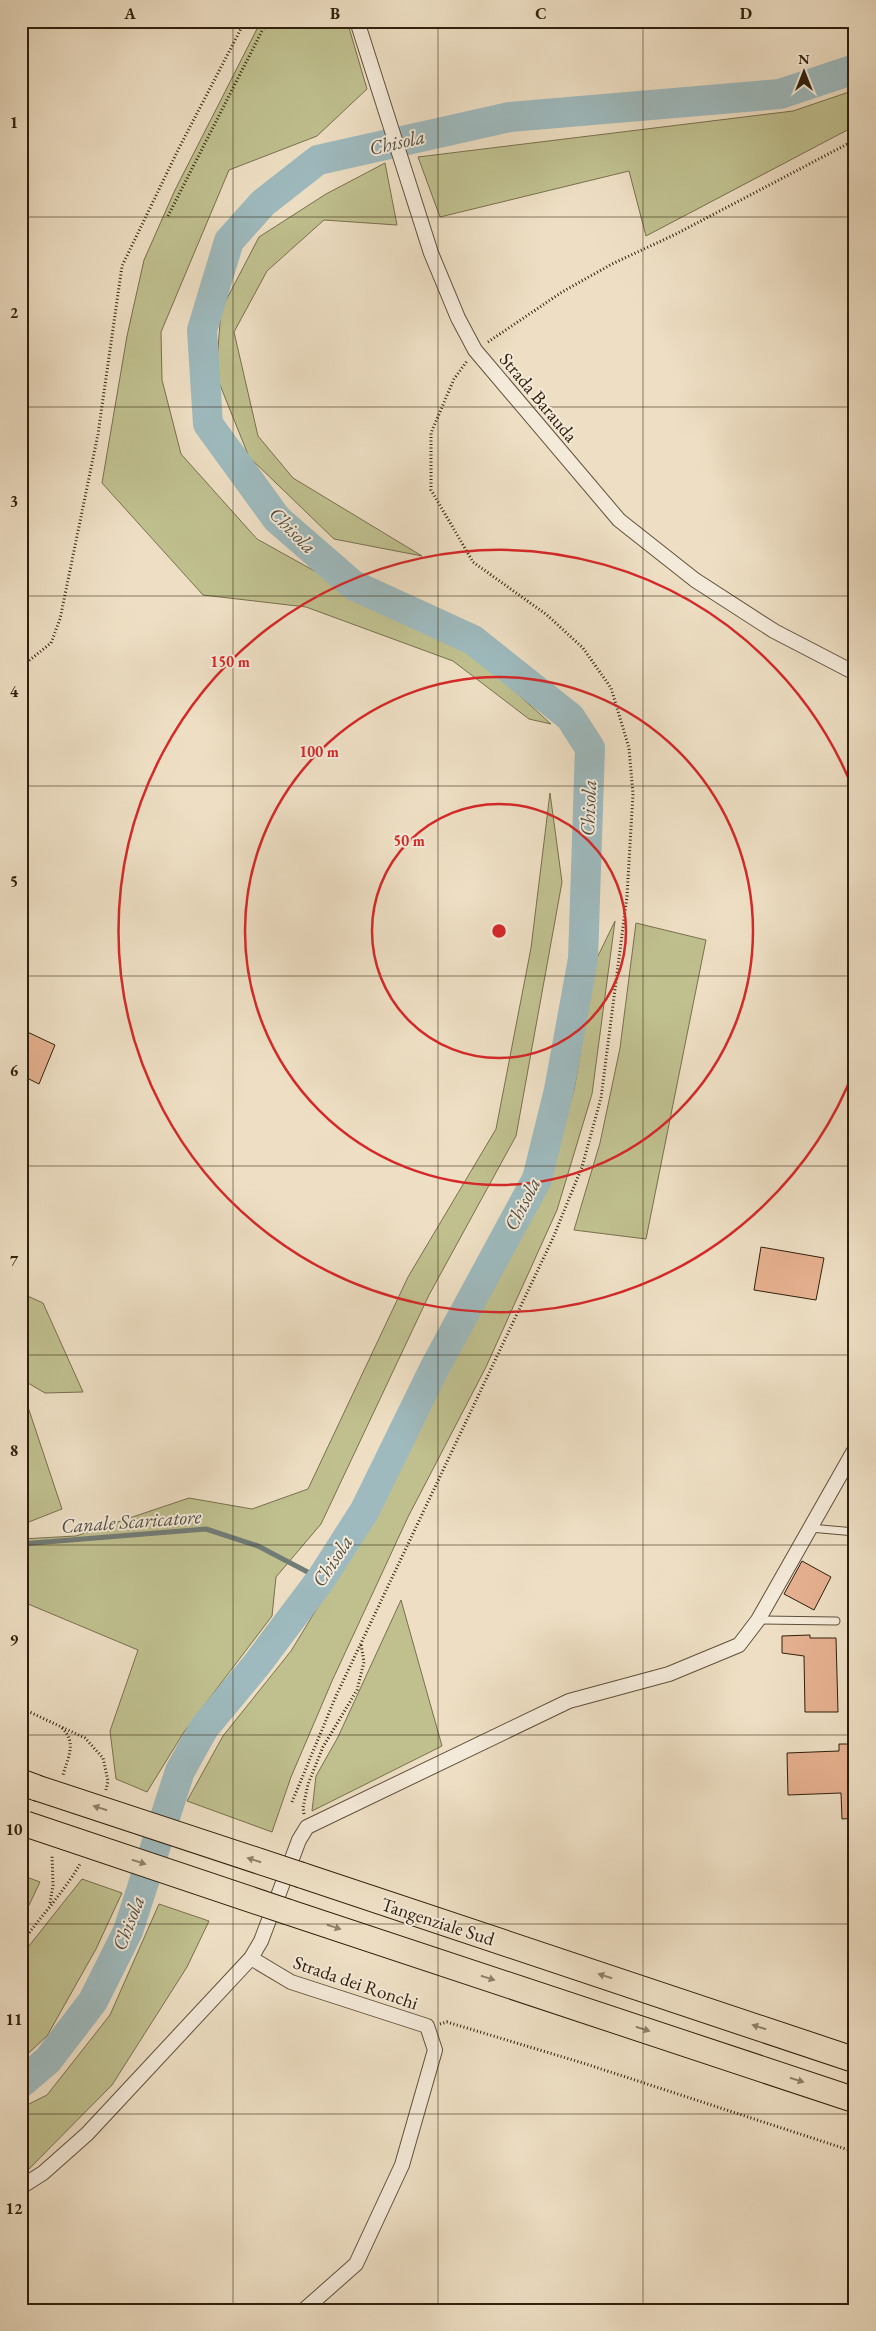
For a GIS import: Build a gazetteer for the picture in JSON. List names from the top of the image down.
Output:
{
  "streets": {
    "highway": ["Tangenziale Sud"],
    "street": ["Strada Barauda", "Strada dei Ronchi"]
  },
  "water": ["Chisola", "Canale Scaricatore"],
  "north": "top",
  "grid": {
    "columns": [
      "A",
      "B",
      "C",
      "D"
    ],
    "rows": [
      "1",
      "2",
      "3",
      "4",
      "5",
      "6",
      "7",
      "8",
      "9",
      "10",
      "11",
      "12"
    ]
  },
  "rings": ["150 m", "100 m", "50 m"]
}
